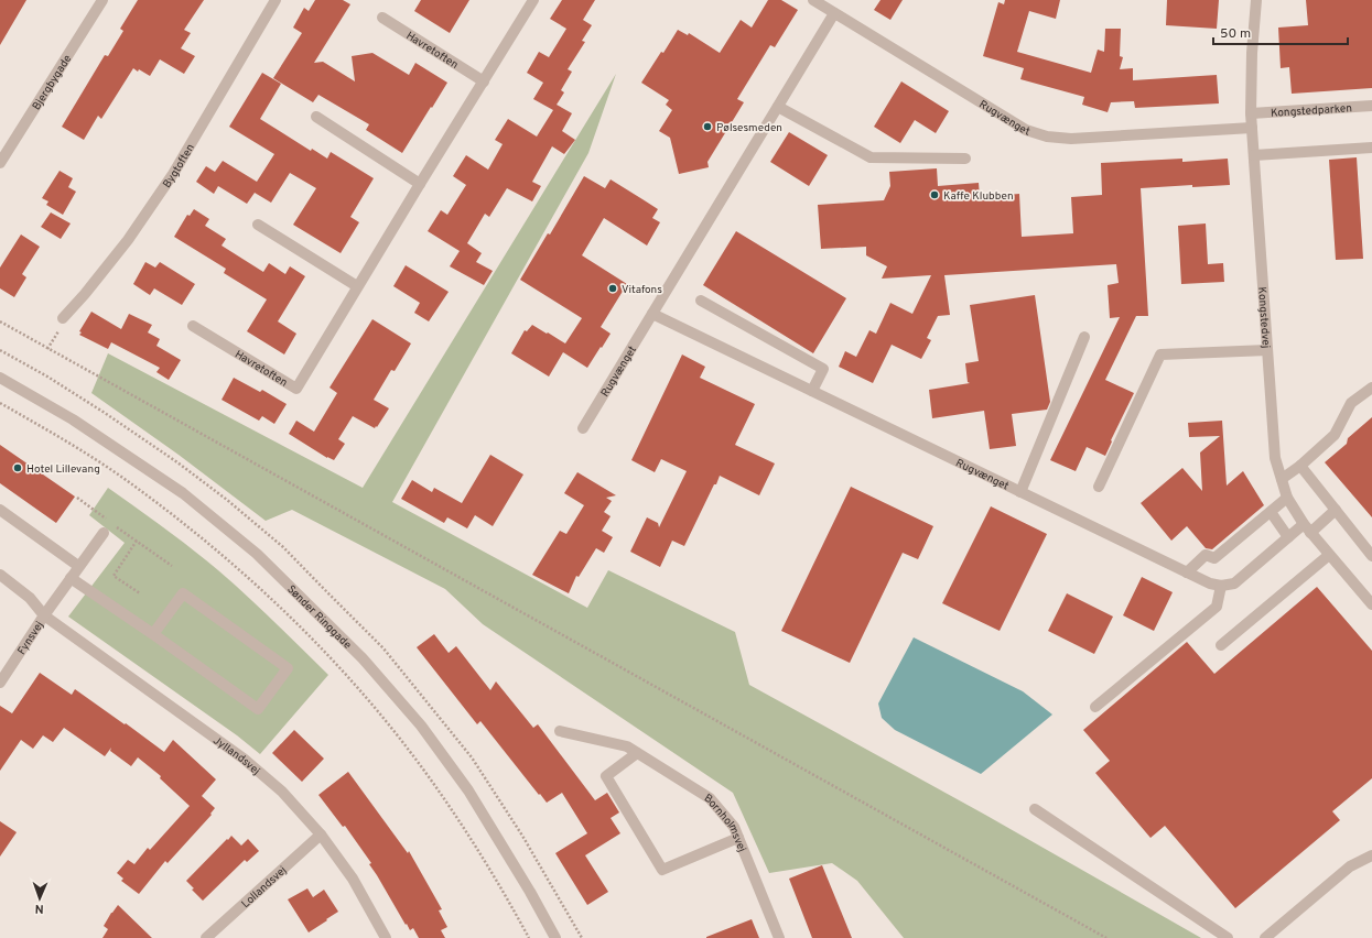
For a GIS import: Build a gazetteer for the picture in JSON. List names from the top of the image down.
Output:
{
  "streets": {
    "street": [
      "Havretoften",
      "Bjergbygade",
      "Kongstedparken",
      "Rugvænget",
      "Bygtoften",
      "Kongstedvej",
      "Sønder Ringgade",
      "Fynsvej",
      "Jyllandsvej",
      "Bornholmsvej",
      "Lollandsvej"
    ]
  },
  "crossings": [
    ["Kongstedparken", "Kongstedvej"],
    ["Rugvænget", "Kongstedvej"],
    ["Fynsvej", "Jyllandsvej"],
    ["Jyllandsvej", "Lollandsvej"]
  ],
  "places": [
    "Pølsesmeden",
    "Kaffe Klubben",
    "Vitafons",
    "Hotel Lillevang"
  ],
  "scale_bar": "50 m",
  "north": "bottom"
}
